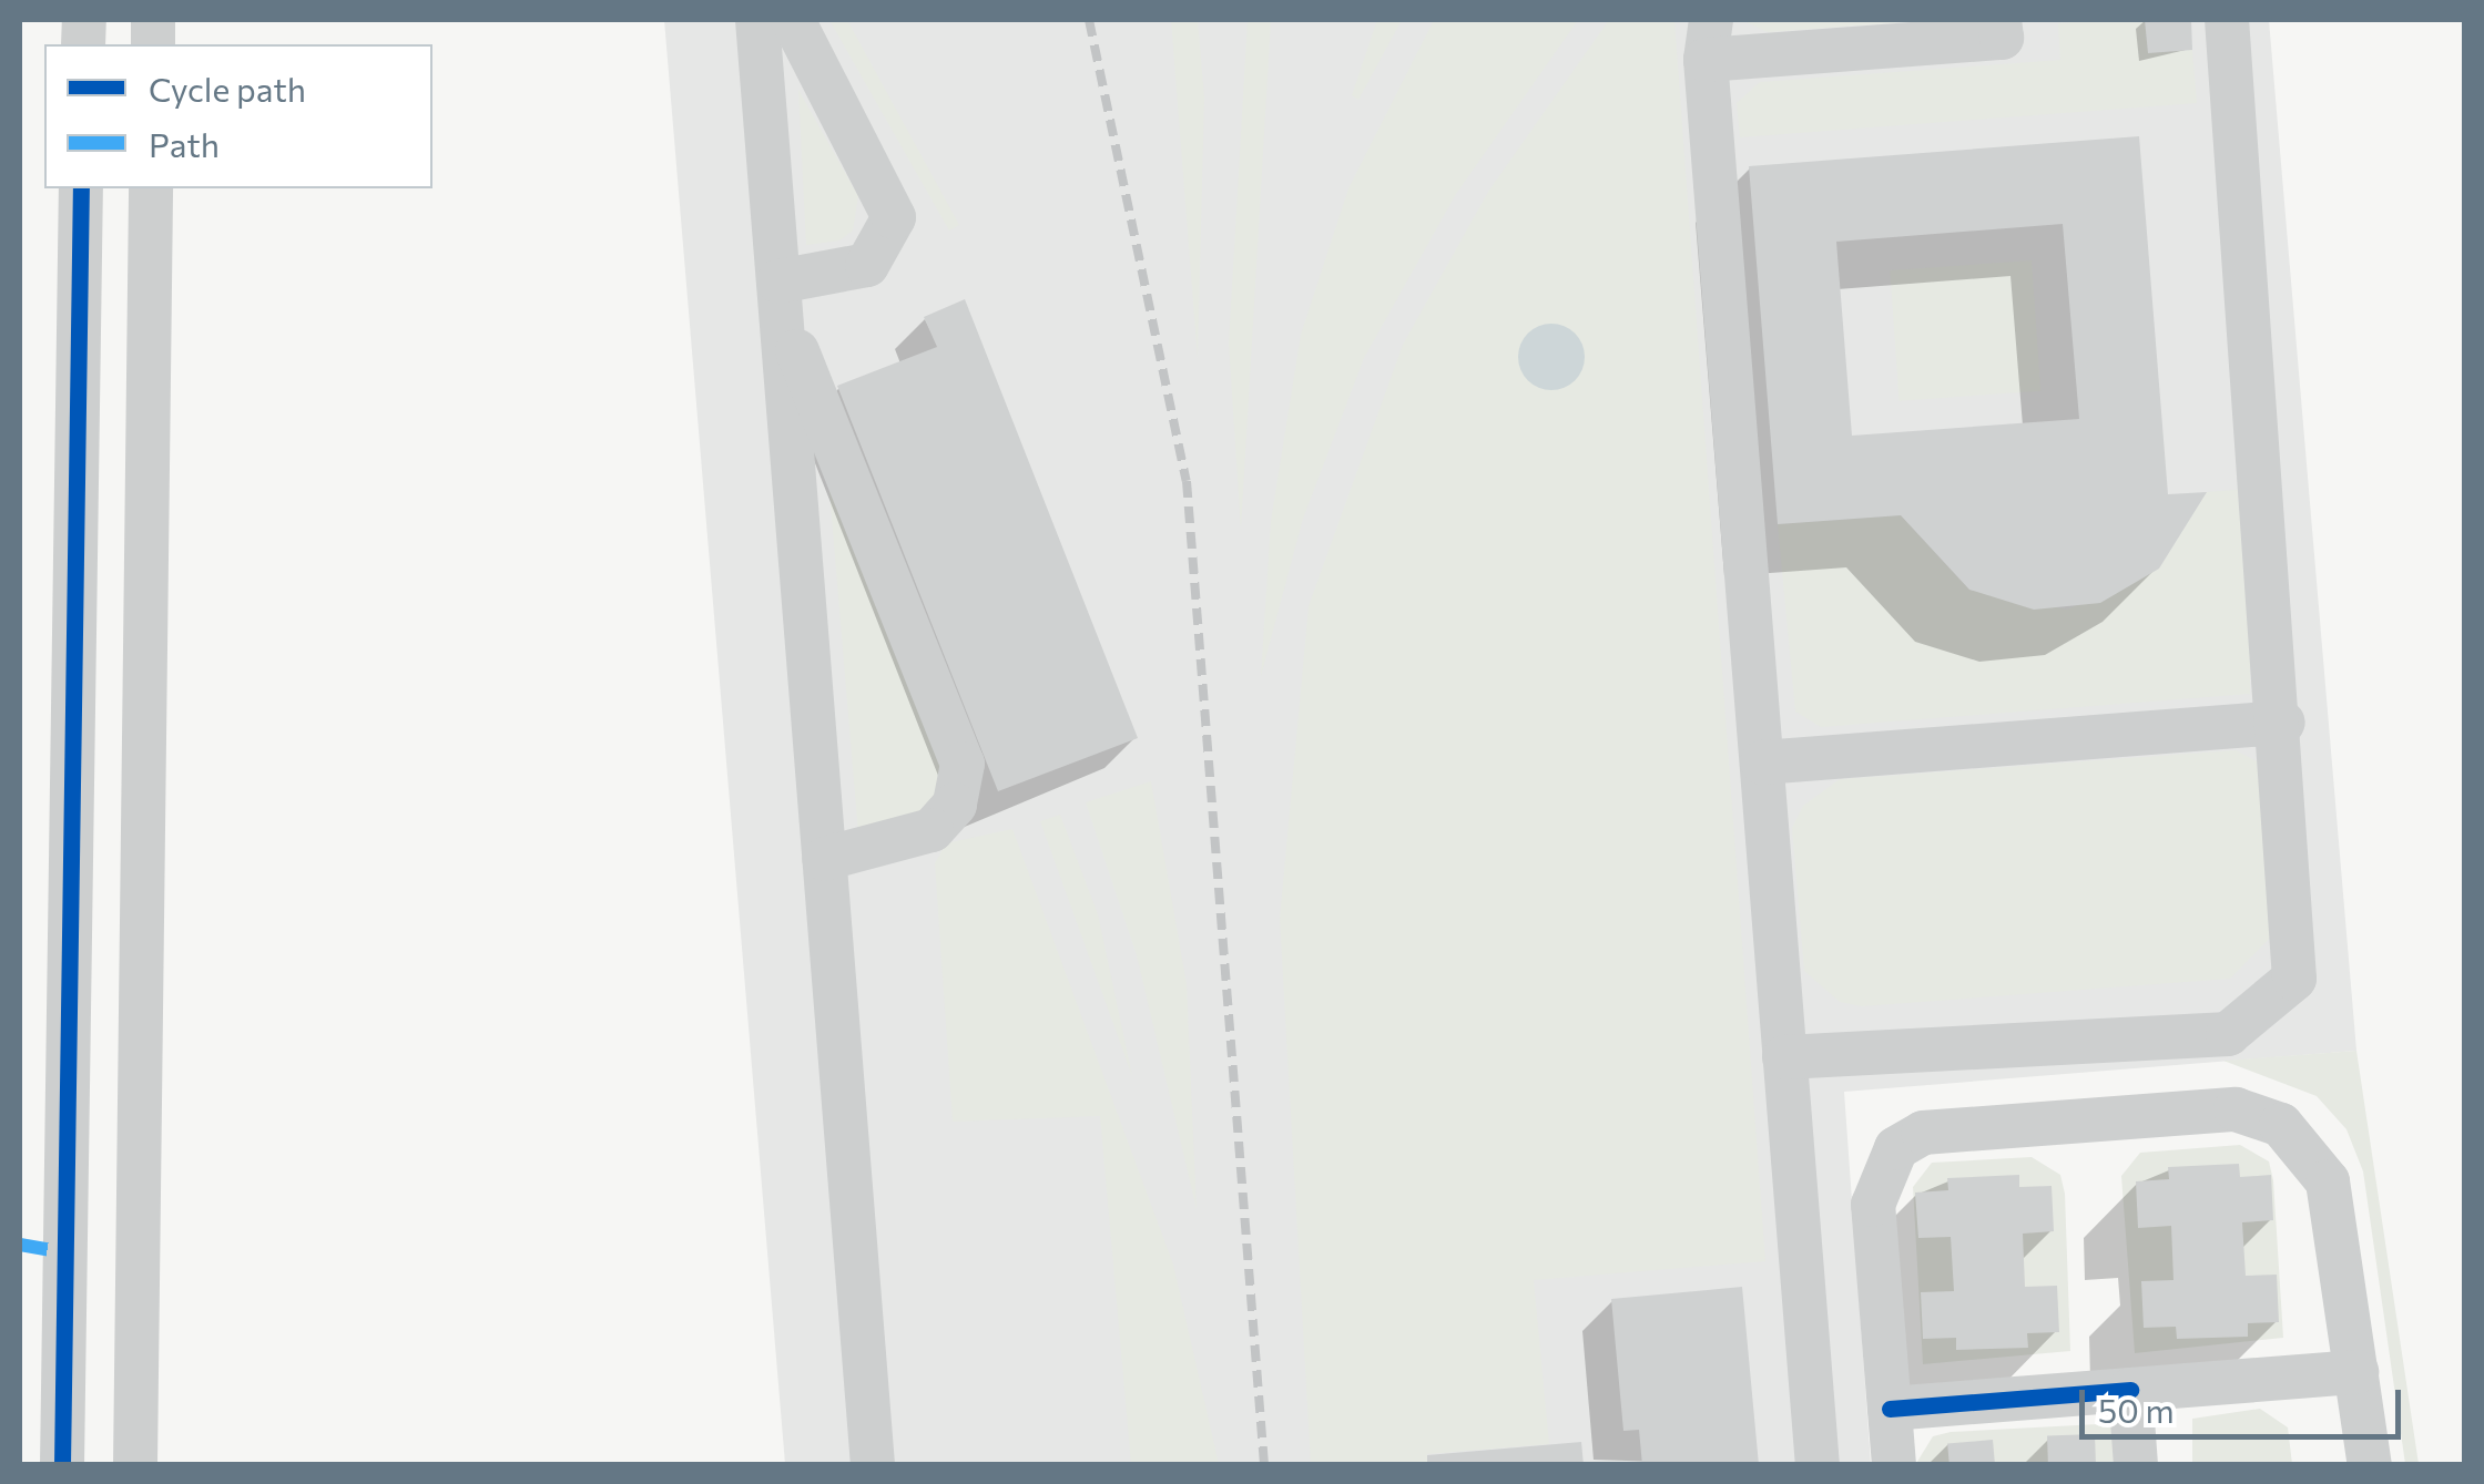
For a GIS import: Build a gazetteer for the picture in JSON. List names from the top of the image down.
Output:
{
  "legend": ["Cycle path", "Path"],
  "scale_bar": "50 m"
}
